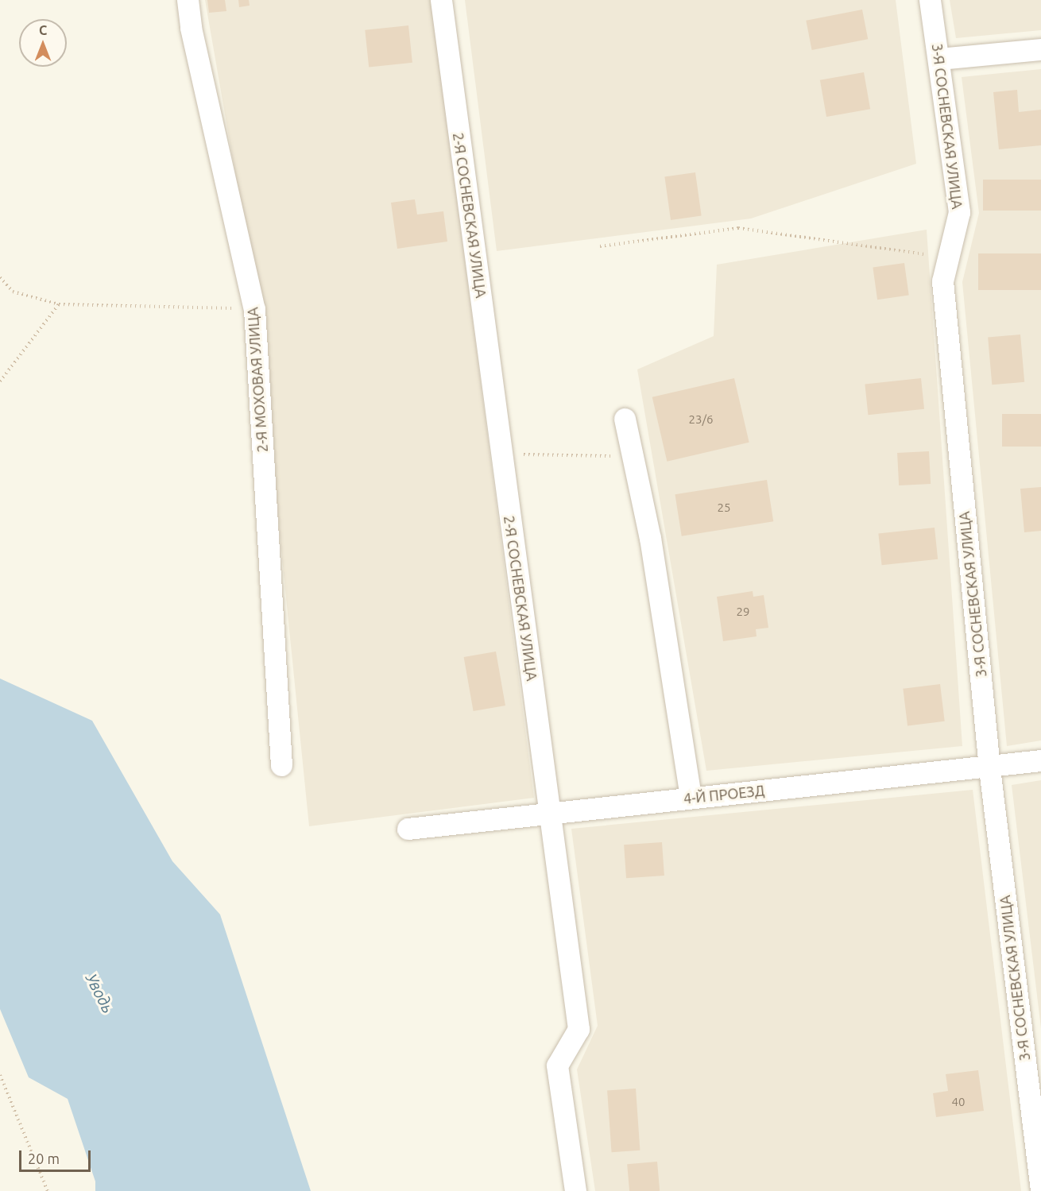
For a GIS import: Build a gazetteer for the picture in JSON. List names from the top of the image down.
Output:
{
  "streets": {
    "street": [
      "3-Я СОСНЕВСКАЯ УЛИЦА",
      "2-Я СОСНЕВСКАЯ УЛИЦА",
      "2-Я МОХОВАЯ УЛИЦА",
      "4-Й ПРОЕЗД"
    ]
  },
  "crossings": [
    ["3-Я СОСНЕВСКАЯ УЛИЦА", "4-Й ПРОЕЗД"],
    ["2-Я СОСНЕВСКАЯ УЛИЦА", "4-Й ПРОЕЗД"]
  ],
  "water": ["Уводь"],
  "house_numbers": [
    "23/6",
    "25",
    "29",
    "40"
  ],
  "scale_bar": "20 m",
  "north": "top"
}
